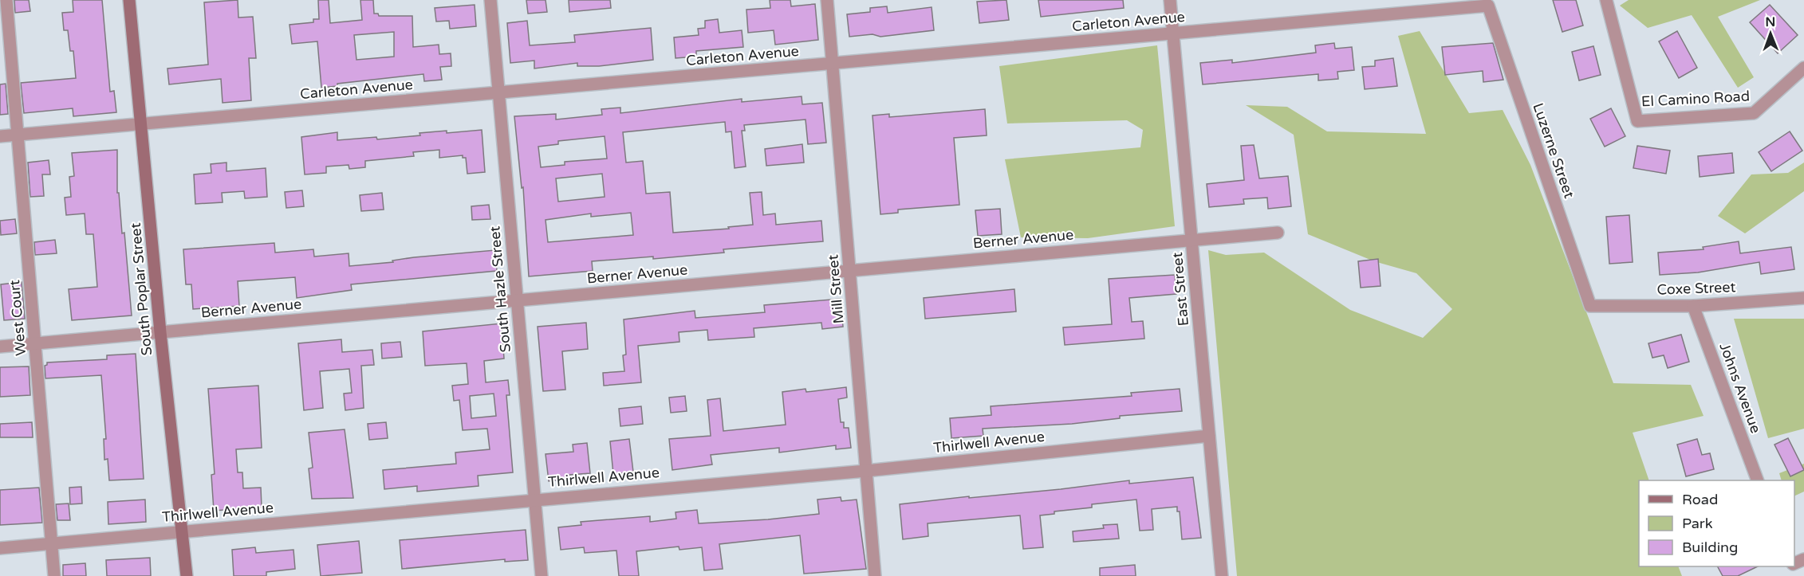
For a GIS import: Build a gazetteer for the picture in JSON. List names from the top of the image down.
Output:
{
  "streets": {
    "main road": ["South Poplar Street"],
    "street": [
      "Carleton Avenue",
      "El Camino Road",
      "Luzerne Street",
      "Berner Avenue",
      "Coxe Street",
      "South Hazle Street",
      "Mill Street",
      "East Street",
      "West Court",
      "Johns Avenue",
      "Thirlwell Avenue"
    ]
  },
  "crossings": [
    ["Carleton Avenue", "Luzerne Street"],
    ["Carleton Avenue", "South Poplar Street"],
    ["Carleton Avenue", "South Hazle Street"],
    ["Carleton Avenue", "Mill Street"],
    ["Carleton Avenue", "East Street"],
    ["Carleton Avenue", "West Court"],
    ["Luzerne Street", "Coxe Street"],
    ["Berner Avenue", "South Poplar Street"],
    ["Berner Avenue", "South Hazle Street"],
    ["Berner Avenue", "Mill Street"],
    ["Berner Avenue", "East Street"],
    ["Berner Avenue", "West Court"],
    ["Coxe Street", "Johns Avenue"],
    ["South Poplar Street", "Thirlwell Avenue"],
    ["South Hazle Street", "Thirlwell Avenue"],
    ["Mill Street", "Thirlwell Avenue"],
    ["East Street", "Thirlwell Avenue"],
    ["West Court", "Thirlwell Avenue"]
  ],
  "legend": ["Road", "Park", "Building"],
  "north": "top"
}
